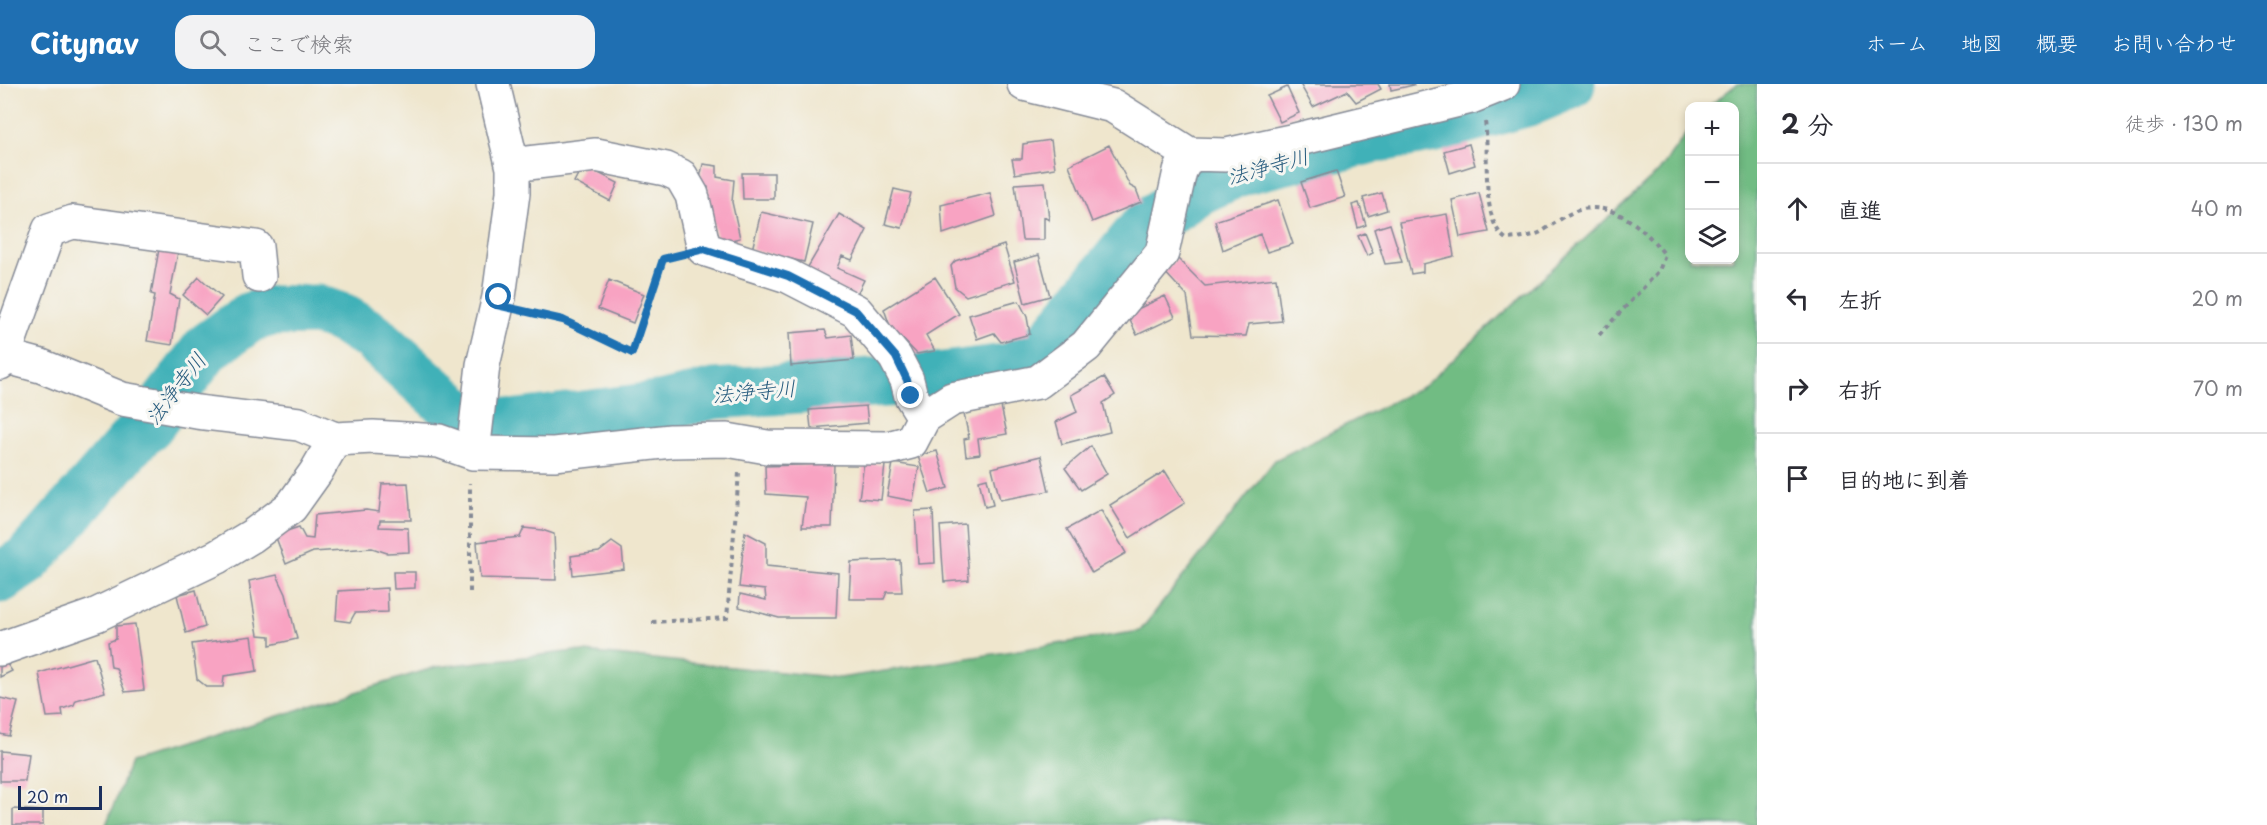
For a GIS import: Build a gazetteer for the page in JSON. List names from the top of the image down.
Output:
{
  "water": ["法浄寺川"],
  "scale_bar": "20 m",
  "page": {
    "header": "Citynav",
    "search": "ここで検索",
    "nav": [
      "ホーム",
      "地図",
      "概要",
      "お問い合わせ"
    ],
    "heading": ["2 分", "徒歩 · 130 m"],
    "map_buttons": ["+", "−"],
    "list": [
      ["直進", "40 m"],
      ["左折", "20 m"],
      ["右折", "70 m"],
      "目的地に到着"
    ],
    "scale": "20 m"
  }
}
